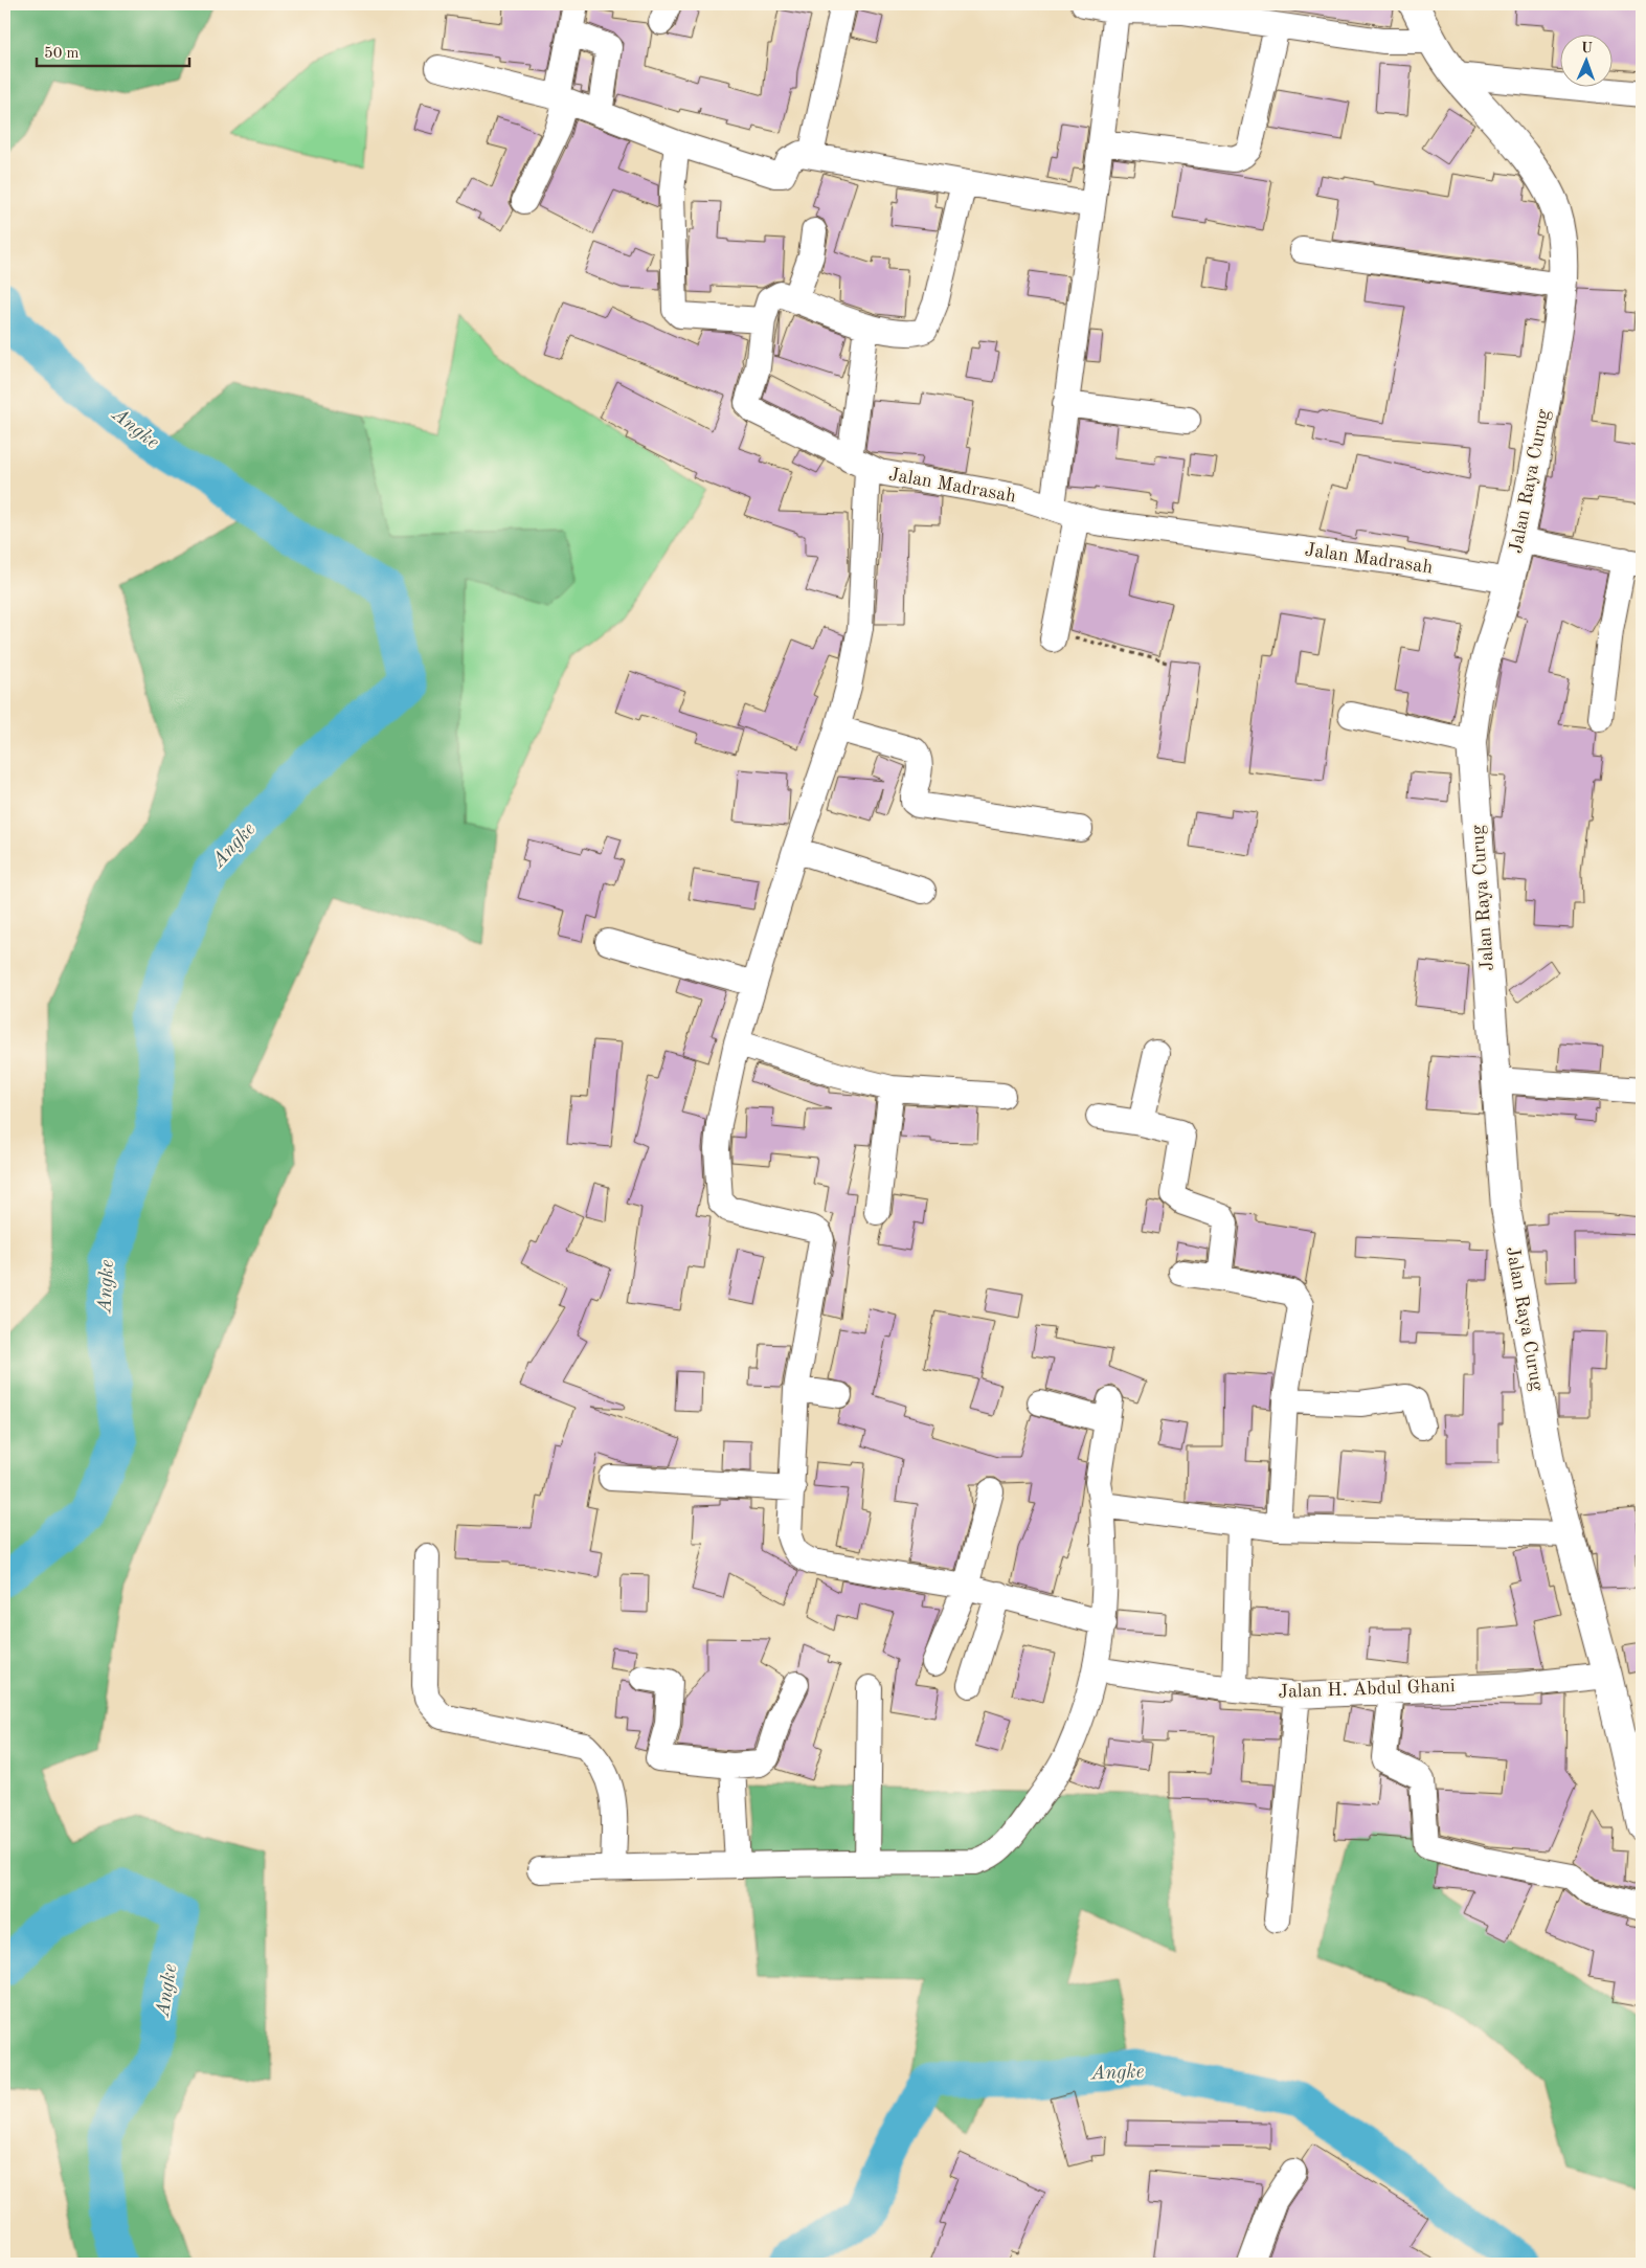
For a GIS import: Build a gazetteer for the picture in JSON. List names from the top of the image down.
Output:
{
  "streets": {
    "main road": ["Jalan Raya Curug"],
    "street": ["Jalan Madrasah", "Jalan H. Abdul Ghani"]
  },
  "crossings": [
    ["Jalan Raya Curug", "Jalan Madrasah"],
    ["Jalan Raya Curug", "Jalan H. Abdul Ghani"]
  ],
  "water": ["Angke"],
  "scale_bar": "50 m",
  "north": "top"
}
